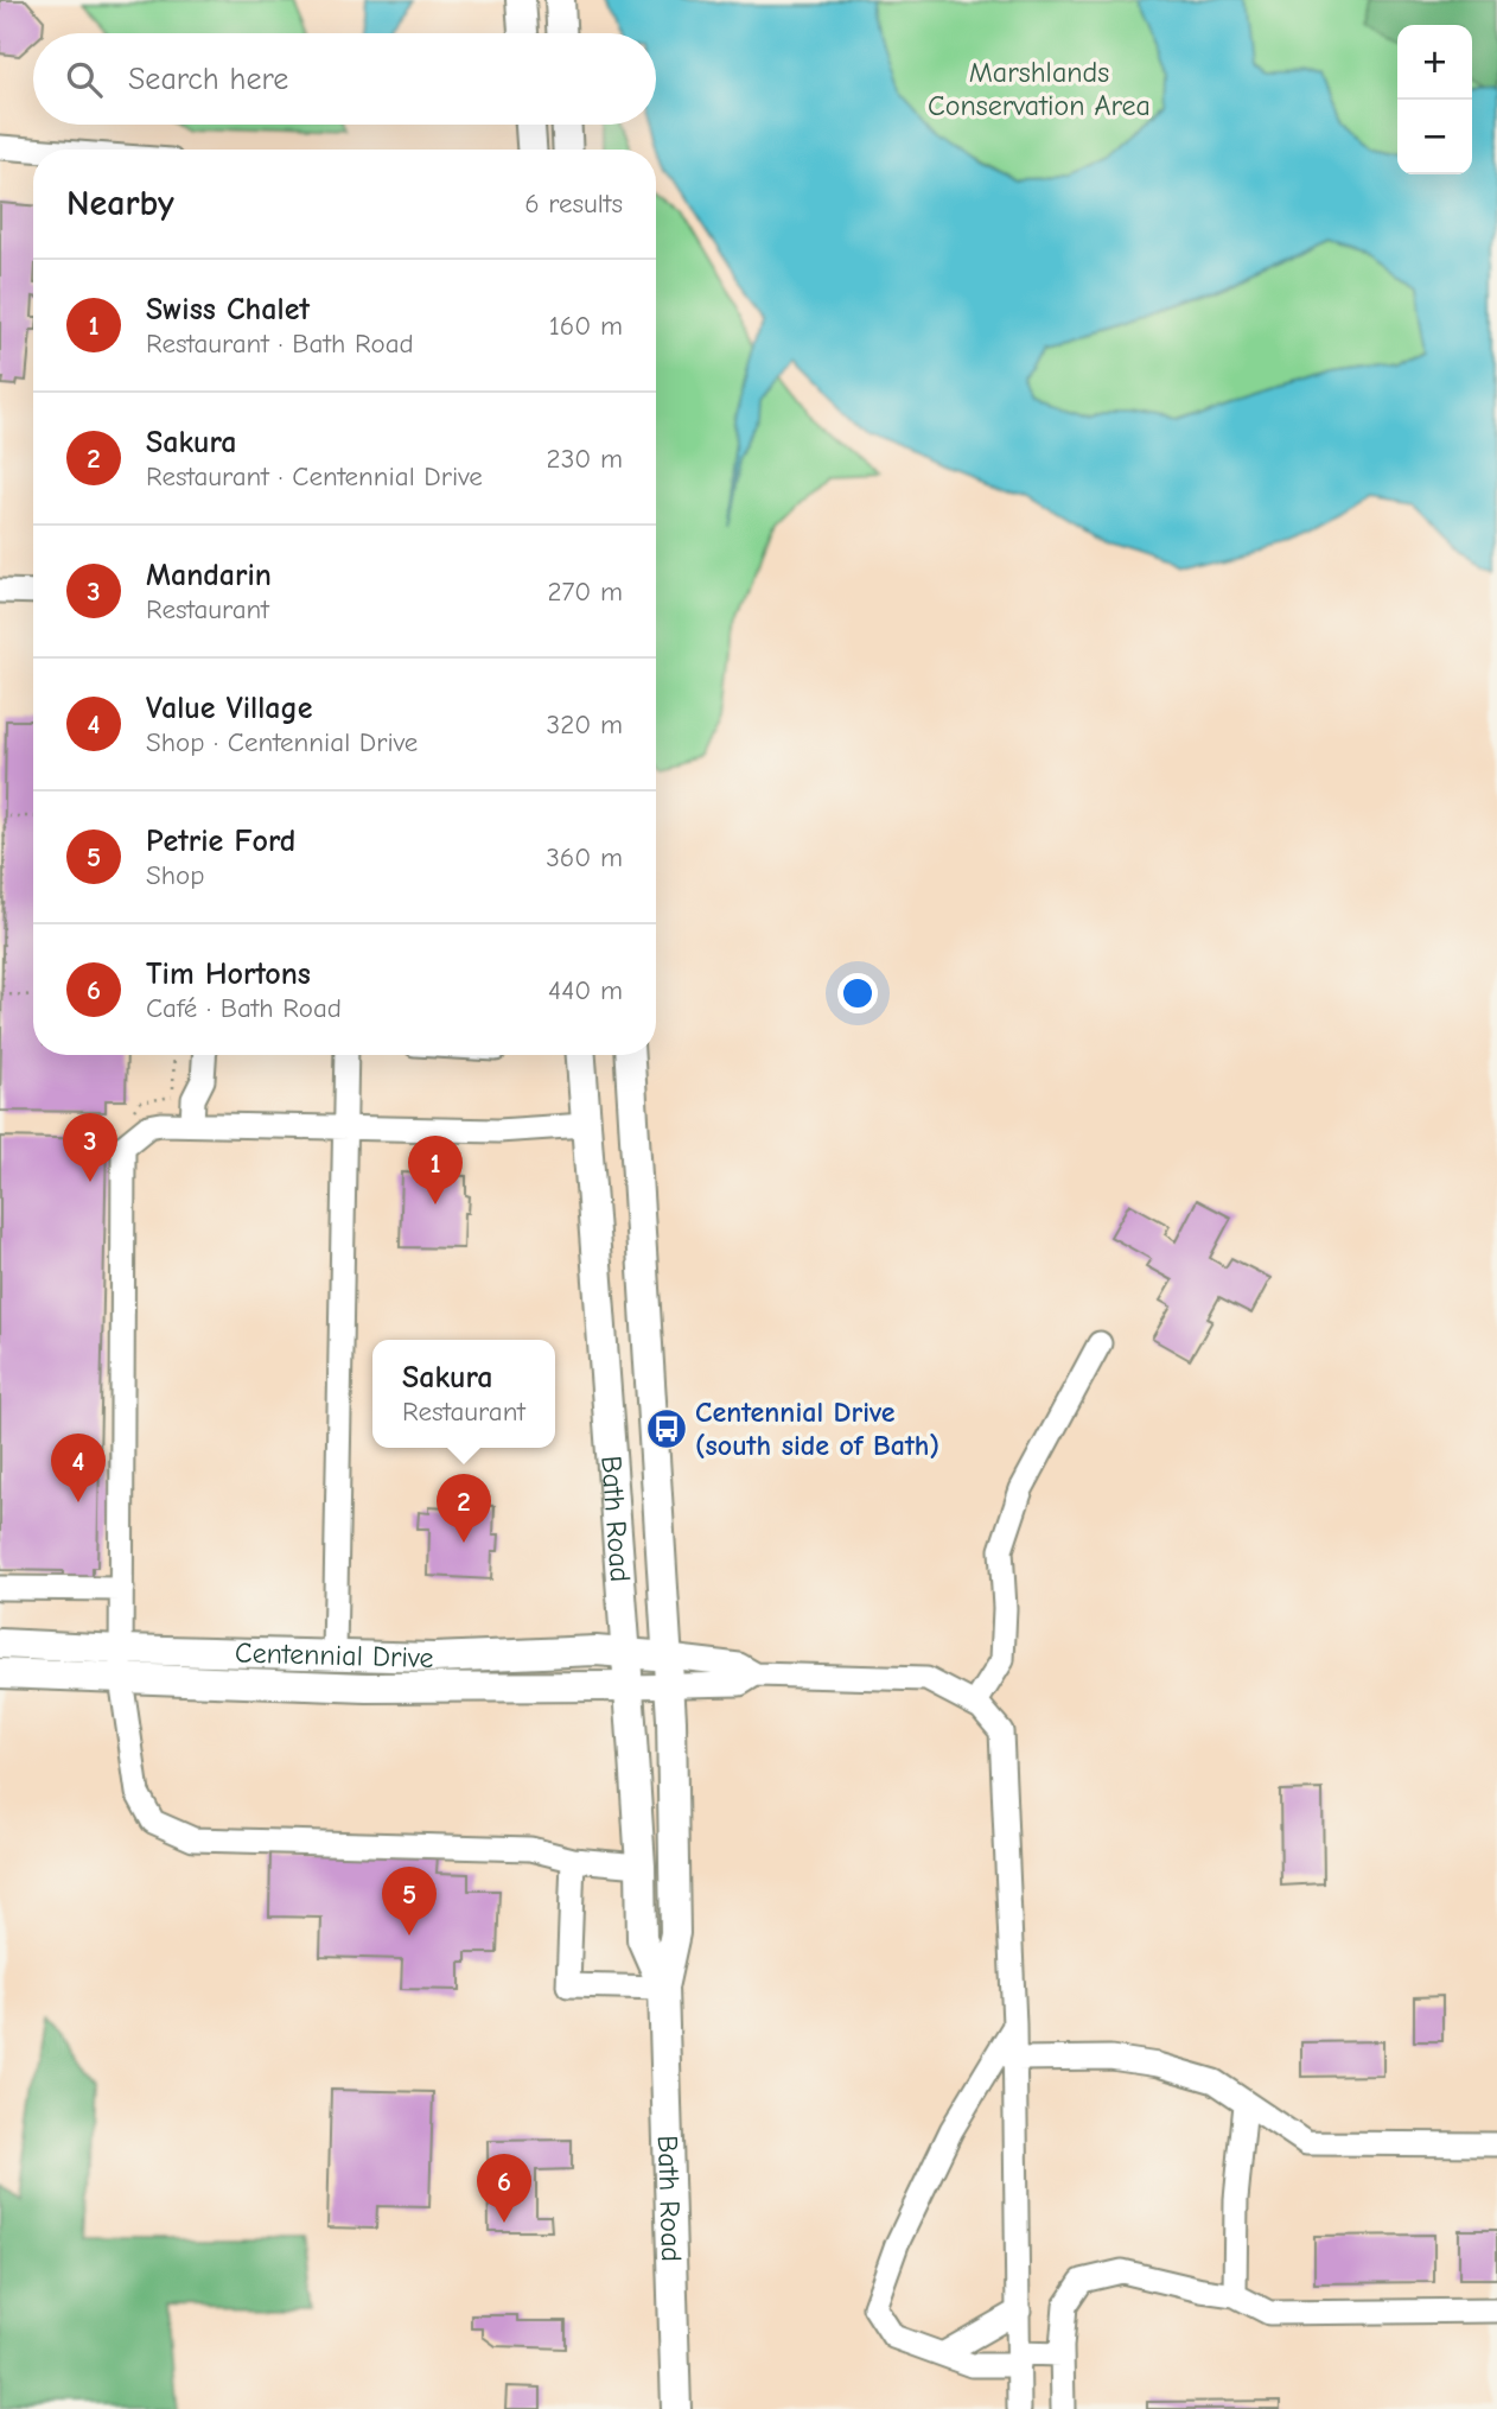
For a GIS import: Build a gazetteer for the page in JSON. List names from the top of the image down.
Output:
{
  "streets": {
    "main road": ["Bath Road", "Centennial Drive"]
  },
  "crossings": [
    ["Bath Road", "Centennial Drive"]
  ],
  "parks": ["Marshlands Conservation Area"],
  "places": {
    "bus stop": ["Centennial Drive (south side of Bath)"]
  },
  "page": {
    "map_buttons": ["+", "−"],
    "search": "Search here",
    "heading": ["Nearby", "6 results"],
    "list": [
      {
        "mark": "1",
        "name": "Swiss Chalet",
        "note": "Restaurant · Bath Road",
        "value": "160 m"
      },
      {
        "mark": "2",
        "name": "Sakura",
        "note": "Restaurant · Centennial Drive",
        "value": "230 m"
      },
      {
        "mark": "3",
        "name": "Mandarin",
        "note": "Restaurant",
        "value": "270 m"
      },
      {
        "mark": "4",
        "name": "Value Village",
        "note": "Shop · Centennial Drive",
        "value": "320 m"
      },
      {
        "mark": "5",
        "name": "Petrie Ford",
        "note": "Shop",
        "value": "360 m"
      },
      {
        "mark": "6",
        "name": "Tim Hortons",
        "note": "Café · Bath Road",
        "value": "440 m"
      }
    ],
    "pins": [
      "3",
      "1",
      "4",
      "2",
      "5",
      "6"
    ],
    "popup": ["Sakura", "Restaurant"]
  }
}
